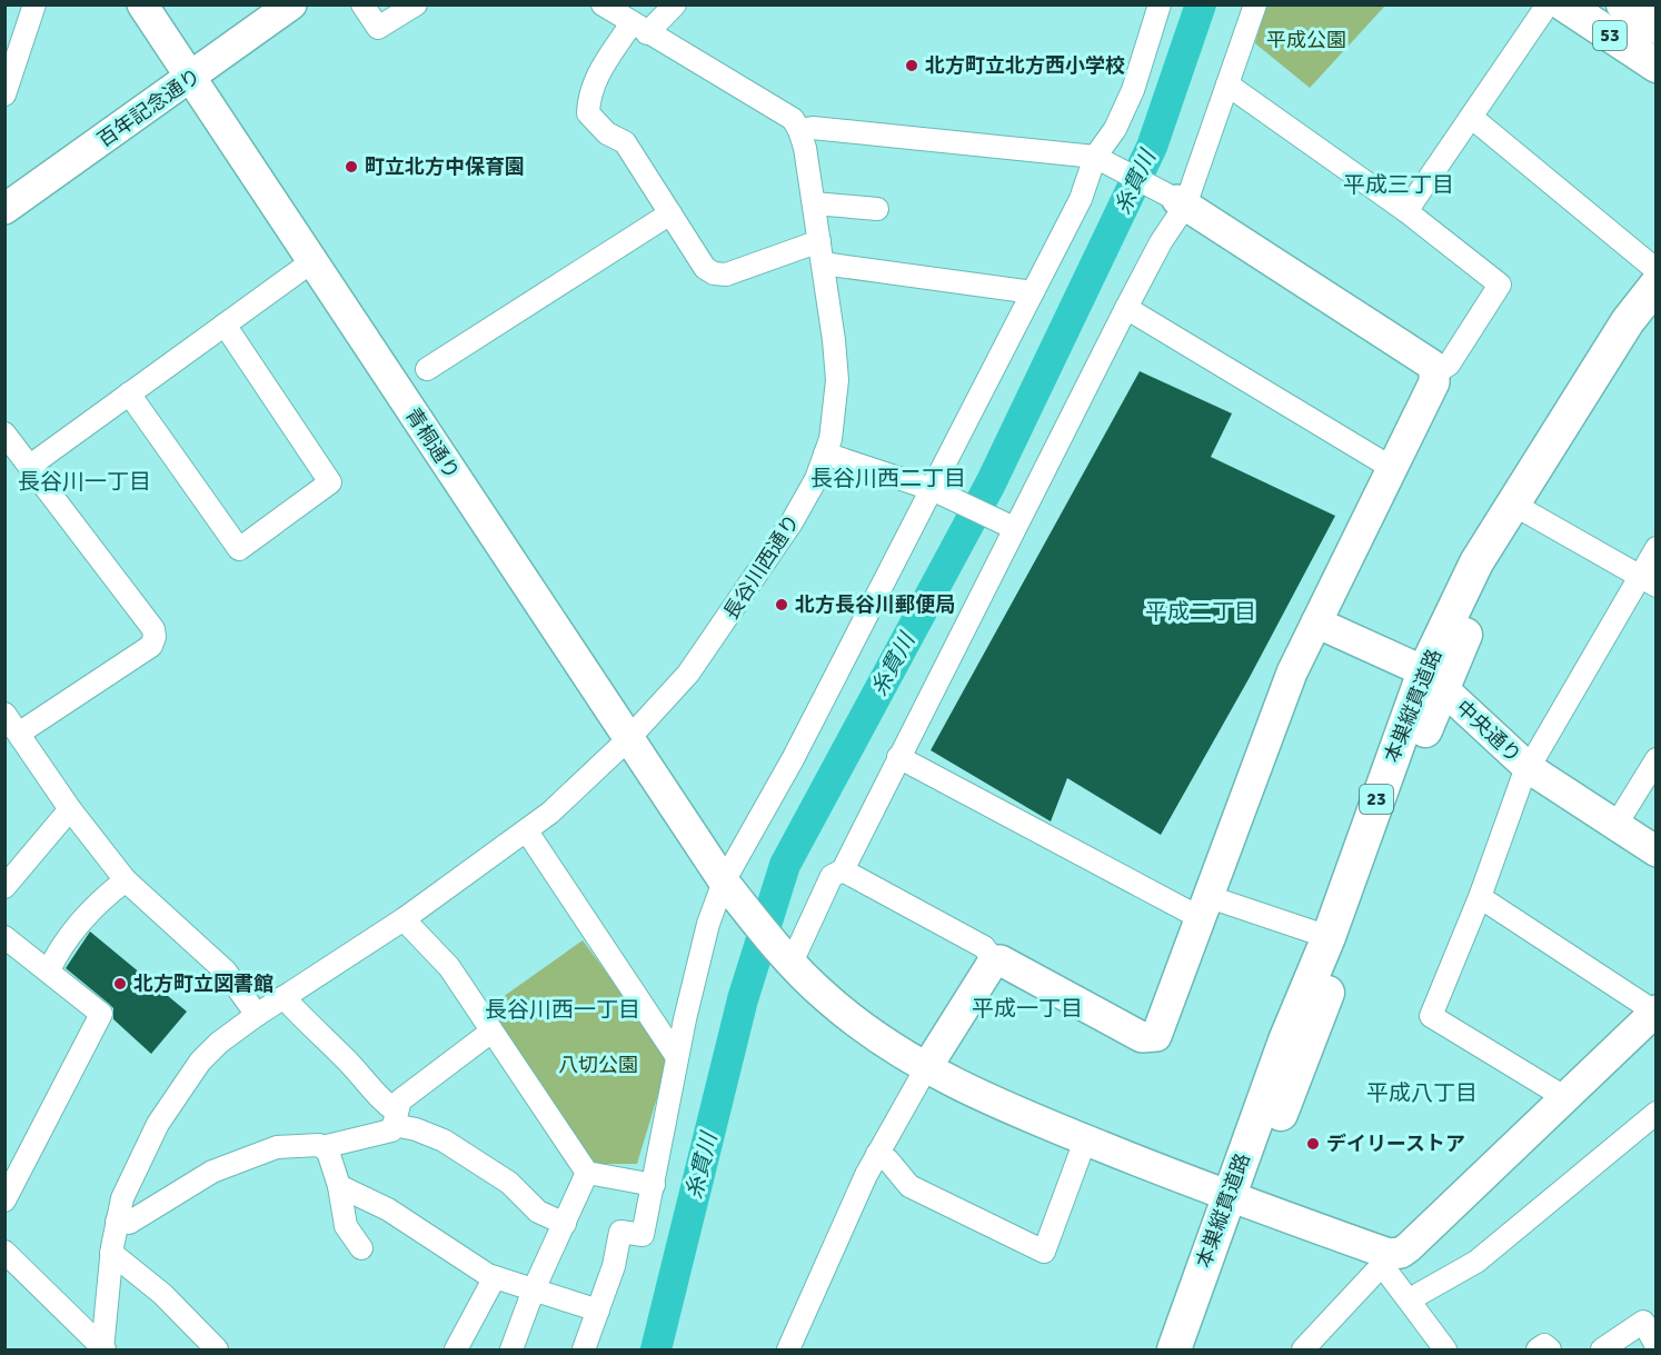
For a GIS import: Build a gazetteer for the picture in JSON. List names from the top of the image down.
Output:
{
  "streets": {
    "main road": ["53", "本巣縦貫道路", "23"],
    "street": [
      "百年記念通り",
      "青桐通り",
      "長谷川西通り",
      "中央通り"
    ]
  },
  "crossings": [
    ["百年記念通り", "青桐通り"],
    ["青桐通り", "長谷川西通り"],
    ["青桐通り", "本巣縦貫道路"],
    ["本巣縦貫道路", "中央通り"]
  ],
  "districts": [
    "平成三丁目",
    "長谷川西二丁目",
    "長谷川一丁目",
    "平成二丁目",
    "平成一丁目",
    "長谷川西一丁目",
    "平成八丁目"
  ],
  "water": ["糸貫川"],
  "parks": ["平成公園", "八切公園"],
  "places": [
    "北方町立北方西小学校",
    "町立北方中保育園",
    "北方長谷川郵便局",
    "北方町立図書館",
    "デイリーストア"
  ]
}
